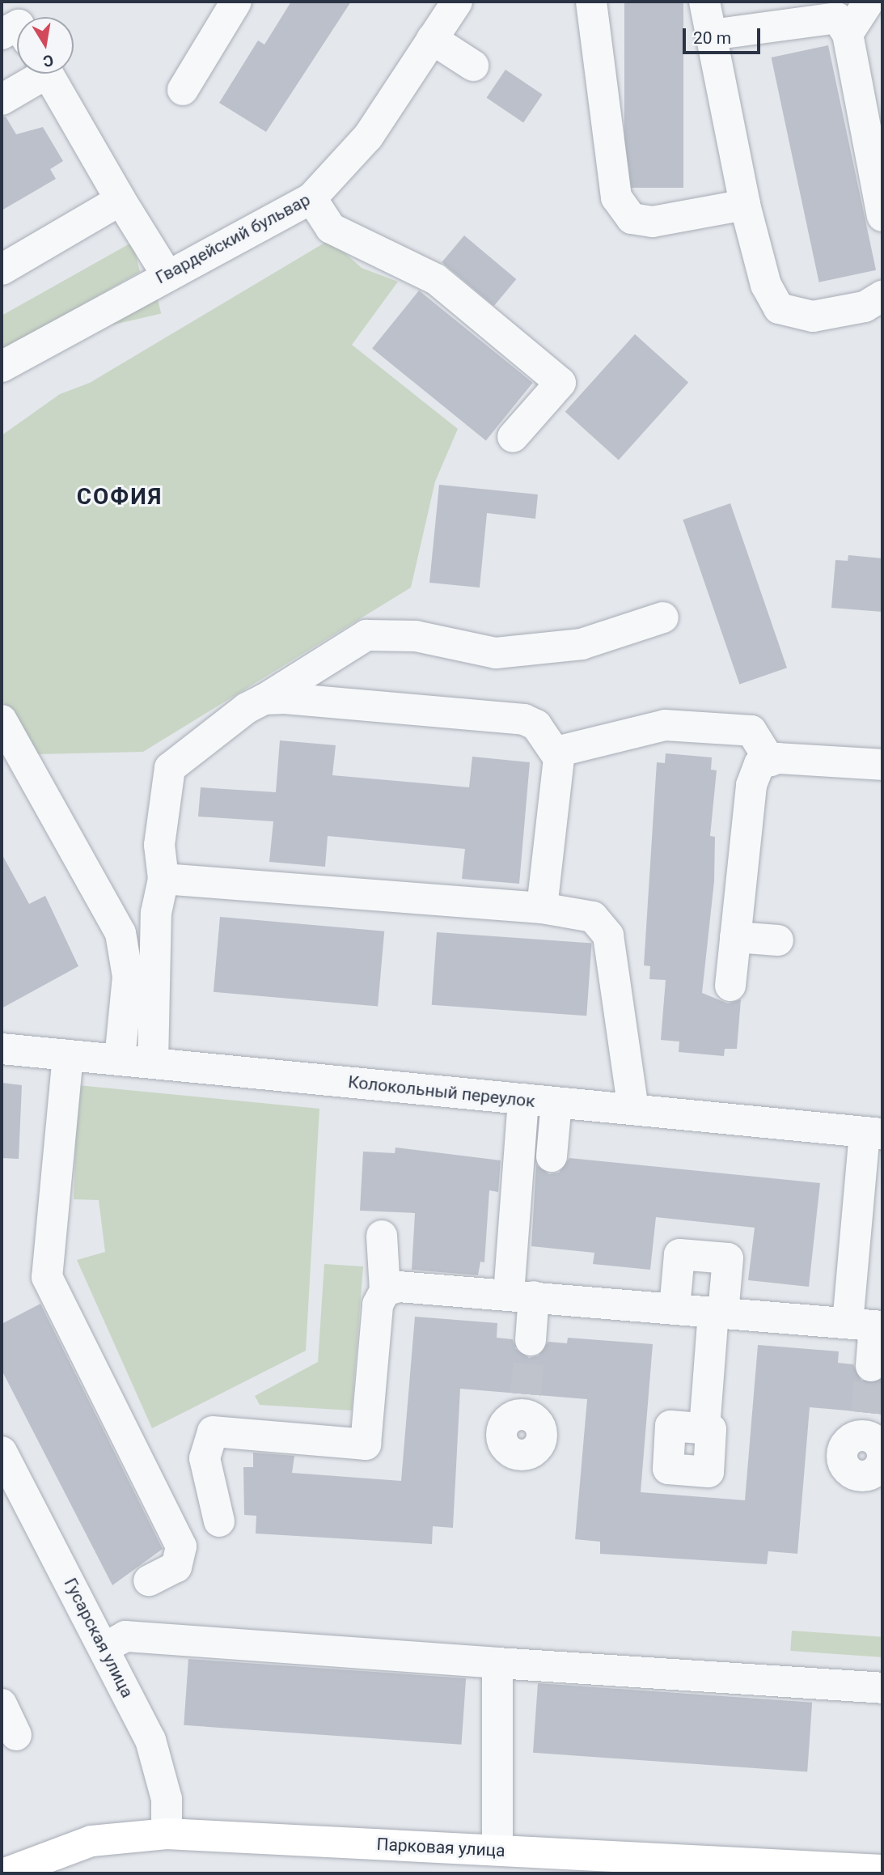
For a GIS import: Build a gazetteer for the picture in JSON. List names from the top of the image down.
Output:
{
  "streets": {
    "main road": ["Парковая улица"],
    "street": ["Гвардейский бульвар", "Колокольный переулок", "Гусарская улица"]
  },
  "crossings": [
    ["Гусарская улица", "Парковая улица"]
  ],
  "districts": ["СОФИЯ"],
  "scale_bar": "20 m",
  "north": "bottom"
}
